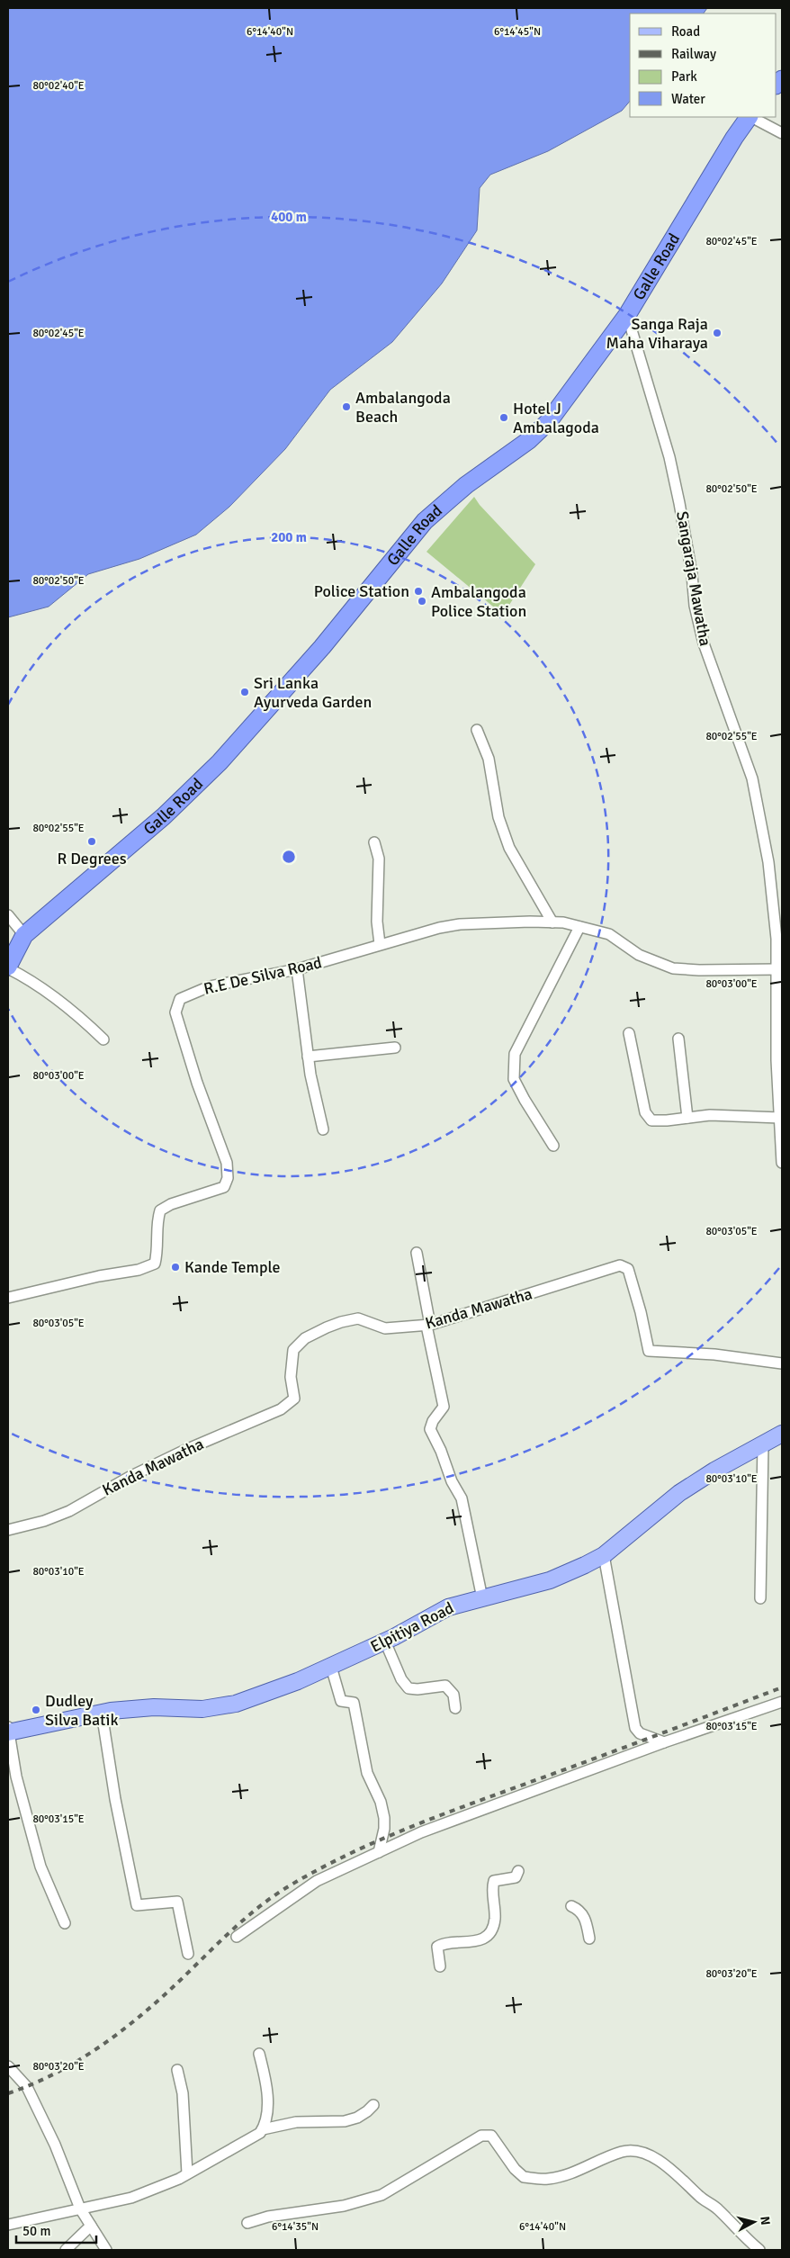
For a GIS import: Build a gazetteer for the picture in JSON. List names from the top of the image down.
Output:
{
  "streets": {
    "highway": ["Galle Road"],
    "main road": ["Elpitiya Road"],
    "street": ["Sangaraja Mawatha", "R.E De Silva Road", "Kanda Mawatha"]
  },
  "crossings": [
    ["Galle Road", "Sangaraja Mawatha"],
    ["Sangaraja Mawatha", "R.E De Silva Road"]
  ],
  "places": [
    "Sanga Raja Maha Viharaya",
    "Ambalangoda Beach",
    "Hotel J Ambalagoda",
    "Police Station",
    "Ambalangoda Police Station",
    "Sri Lanka Ayurveda Garden",
    "R Degrees",
    "Kande Temple",
    "Dudley Silva Batik"
  ],
  "legend": [
    "Road",
    "Railway",
    "Park",
    "Water"
  ],
  "scale_bar": "50 m",
  "north": "right",
  "coordinates": [
    "6°14'40\"N",
    "6°14'45\"N",
    "80°02'40\"E",
    "80°02'45\"E",
    "80°02'50\"E",
    "80°02'55\"E",
    "80°03'00\"E",
    "80°03'05\"E",
    "80°03'10\"E",
    "80°03'15\"E",
    "80°03'20\"E",
    "6°14'35\"N"
  ],
  "rings": ["400 m", "200 m"]
}
